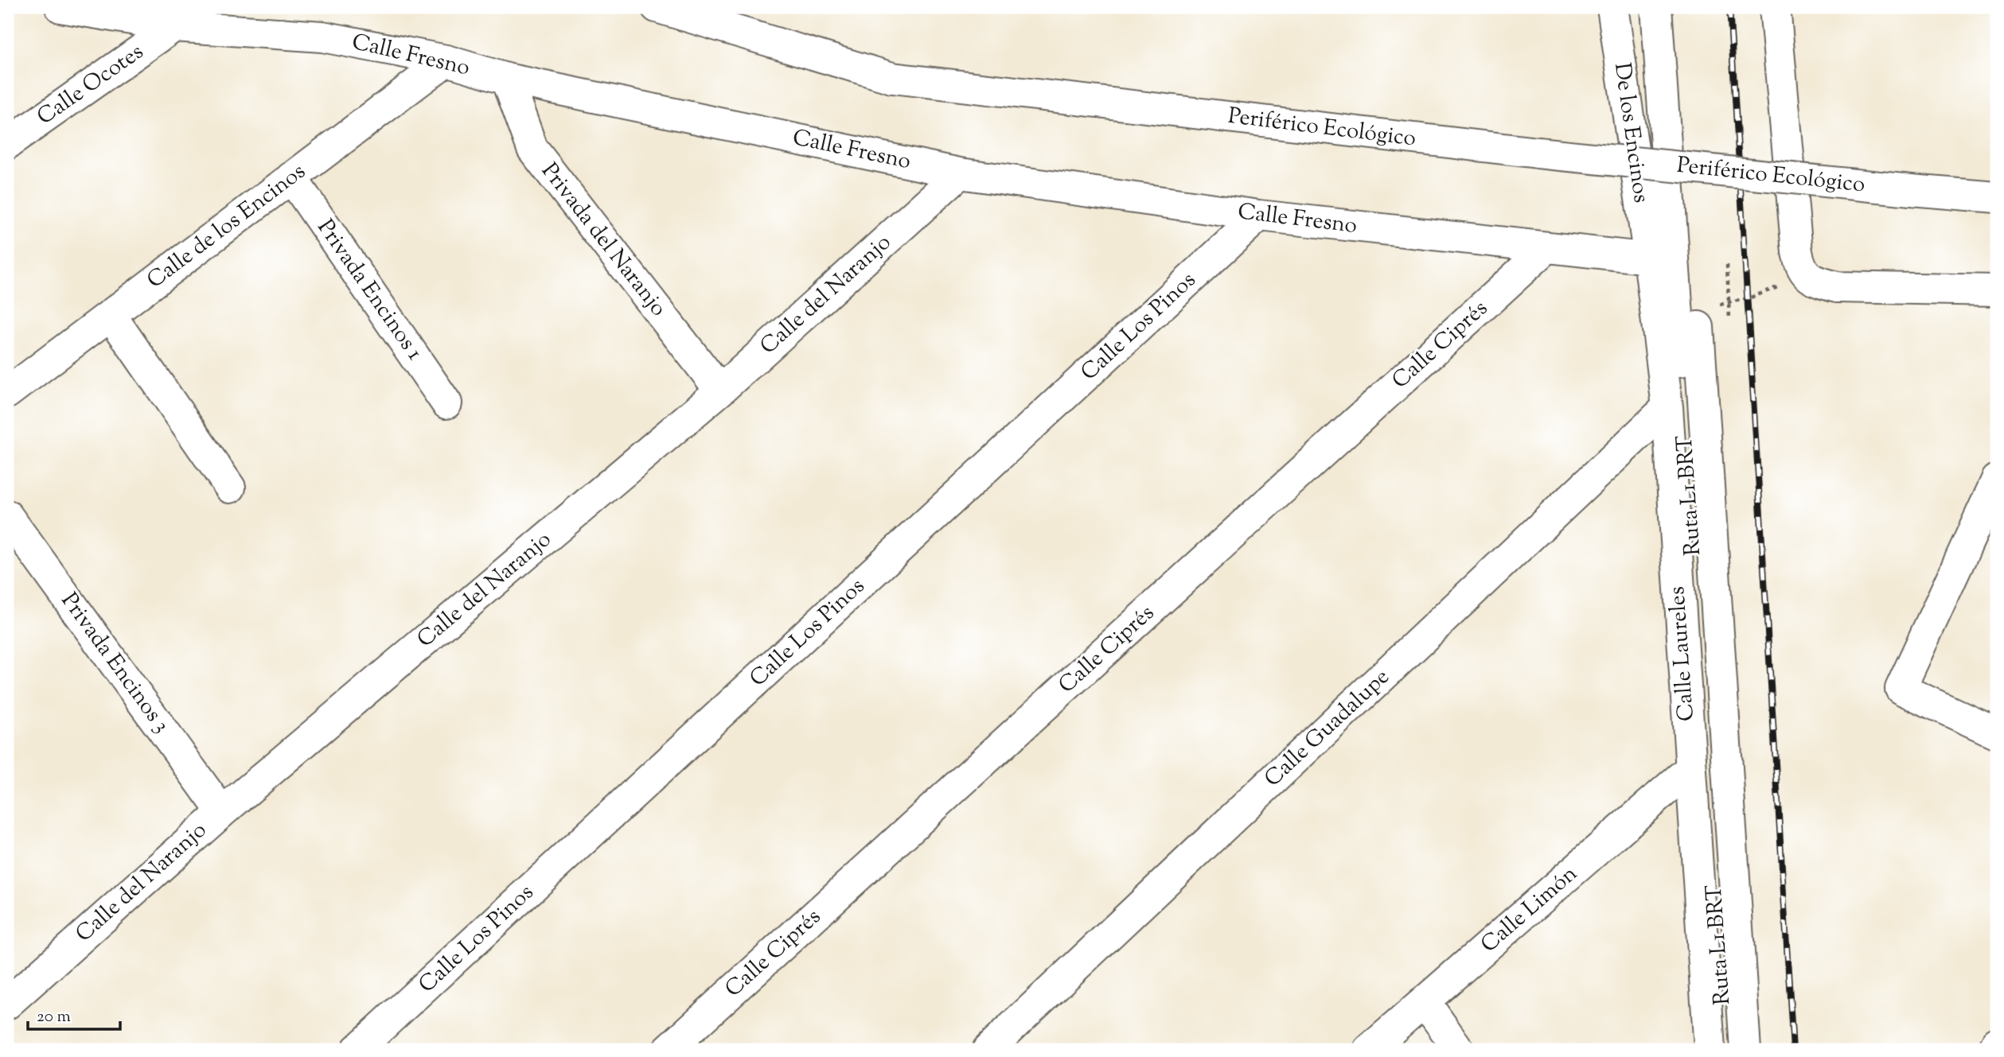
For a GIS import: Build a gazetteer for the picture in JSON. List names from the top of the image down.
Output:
{
  "streets": {
    "main road": [
      "Calle Fresno",
      "Calle Ocotes",
      "Periférico Ecológico",
      "De los Encinos",
      "Calle de los Encinos",
      "Privada del Naranjo",
      "Privada Encinos 1",
      "Calle del Naranjo",
      "Calle Los Pinos",
      "Calle Ciprés",
      "Ruta L1 BRT",
      "Calle Laureles",
      "Privada Encinos 3",
      "Calle Guadalupe",
      "Calle Limón"
    ]
  },
  "crossings": [
    ["Calle Fresno", "Calle Ocotes"],
    ["Calle Fresno", "De los Encinos"],
    ["Calle Fresno", "Calle de los Encinos"],
    ["Calle Fresno", "Privada del Naranjo"],
    ["Calle Fresno", "Calle del Naranjo"],
    ["Calle Fresno", "Calle Los Pinos"],
    ["Calle Fresno", "Calle Ciprés"],
    ["Calle Fresno", "Calle Laureles"],
    ["De los Encinos", "Calle Laureles"],
    ["Calle de los Encinos", "Privada Encinos 1"],
    ["Privada del Naranjo", "Calle del Naranjo"],
    ["Calle del Naranjo", "Privada Encinos 3"],
    ["Calle Laureles", "Calle Guadalupe"],
    ["Calle Laureles", "Calle Limón"]
  ],
  "scale_bar": "20 m"
}
